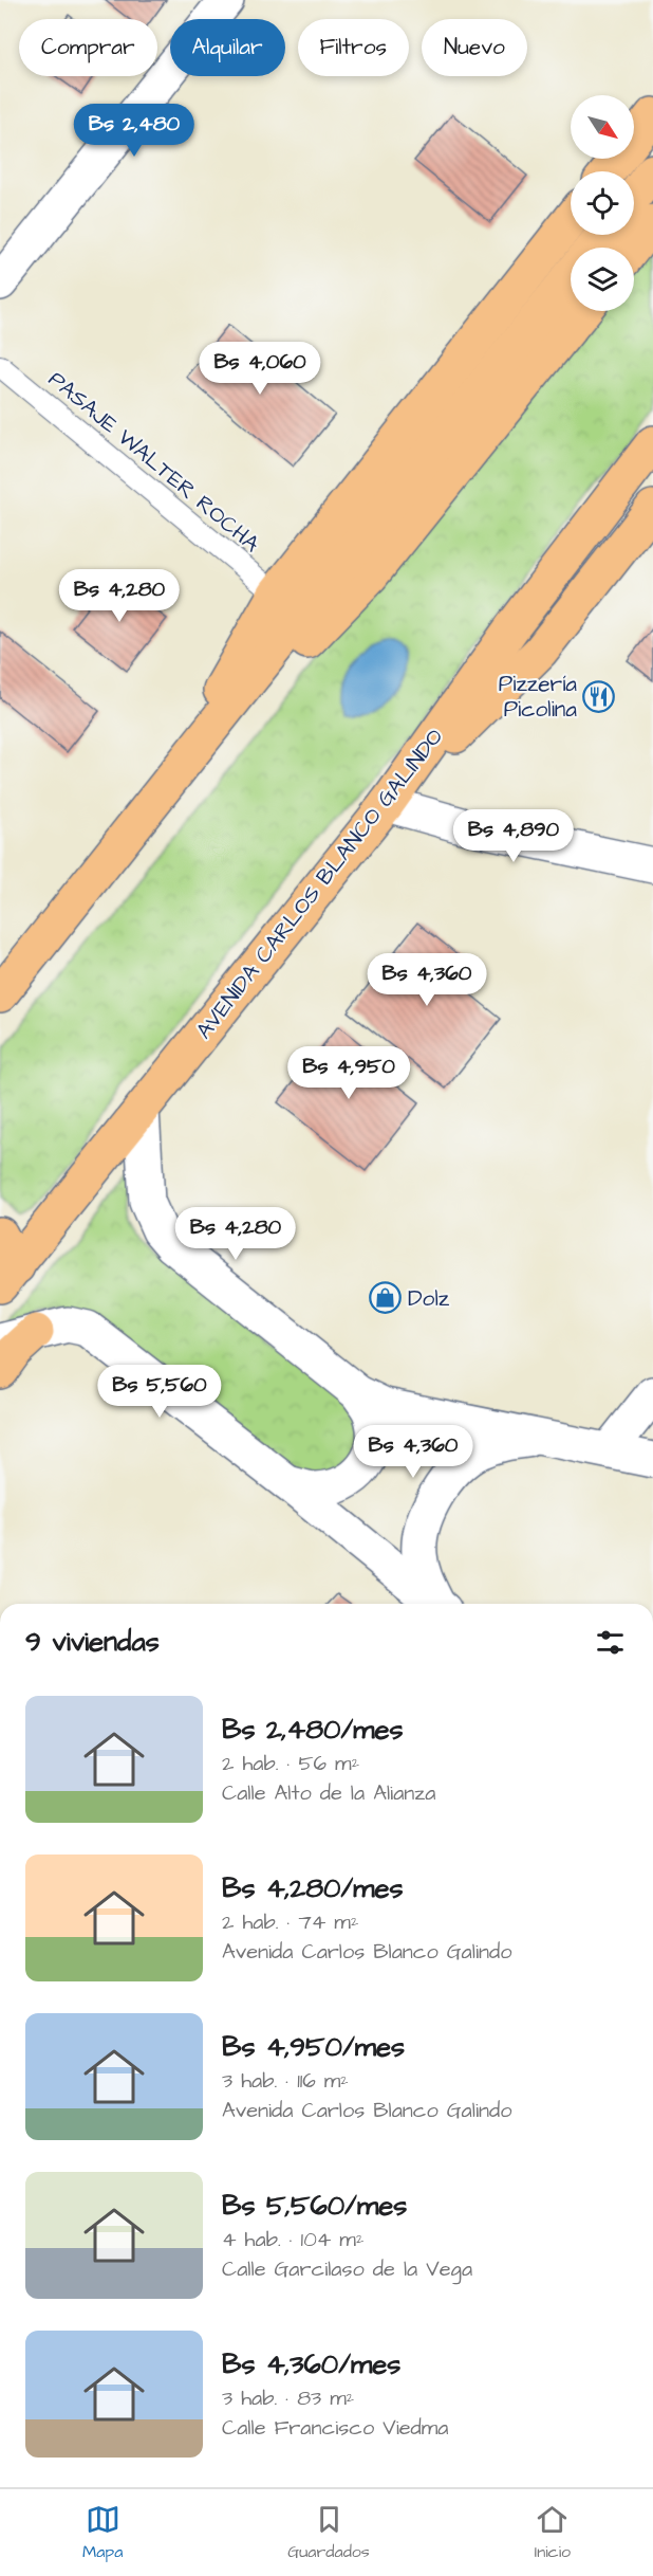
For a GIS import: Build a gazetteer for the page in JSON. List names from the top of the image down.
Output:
{
  "streets": {
    "main road": ["AVENIDA CARLOS BLANCO GALINDO"],
    "lane": ["PASAJE WALTER ROCHA"]
  },
  "places": {
    "restaurant": ["Pizzería Picolina"],
    "shop": ["Dolz"]
  },
  "north": "bottom right",
  "page": {
    "chip": [
      "Comprar",
      "Alquilar",
      "Filtros",
      "Nuevo"
    ],
    "price": [
      "Bs 2,480",
      "Bs 4,060",
      "Bs 4,280",
      "Bs 4,890",
      "Bs 4,360",
      "Bs 4,950",
      "Bs 4,280",
      "Bs 5,560",
      "Bs 4,360"
    ],
    "heading": "9 viviendas",
    "list": [
      {
        "name": "Bs 2,480/mes",
        "note": "2 hab. · 56 m² · Calle Alto de la Alianza"
      },
      {
        "name": "Bs 4,280/mes",
        "note": "2 hab. · 74 m² · Avenida Carlos Blanco Galindo"
      },
      {
        "name": "Bs 4,950/mes",
        "note": "3 hab. · 116 m² · Avenida Carlos Blanco Galindo"
      },
      {
        "name": "Bs 5,560/mes",
        "note": "4 hab. · 104 m² · Calle Garcilaso de la Vega"
      },
      {
        "name": "Bs 4,360/mes",
        "note": "3 hab. · 83 m² · Calle Francisco Viedma"
      }
    ],
    "tabs": ["Mapa", "Guardados", "Inicio"]
  }
}
